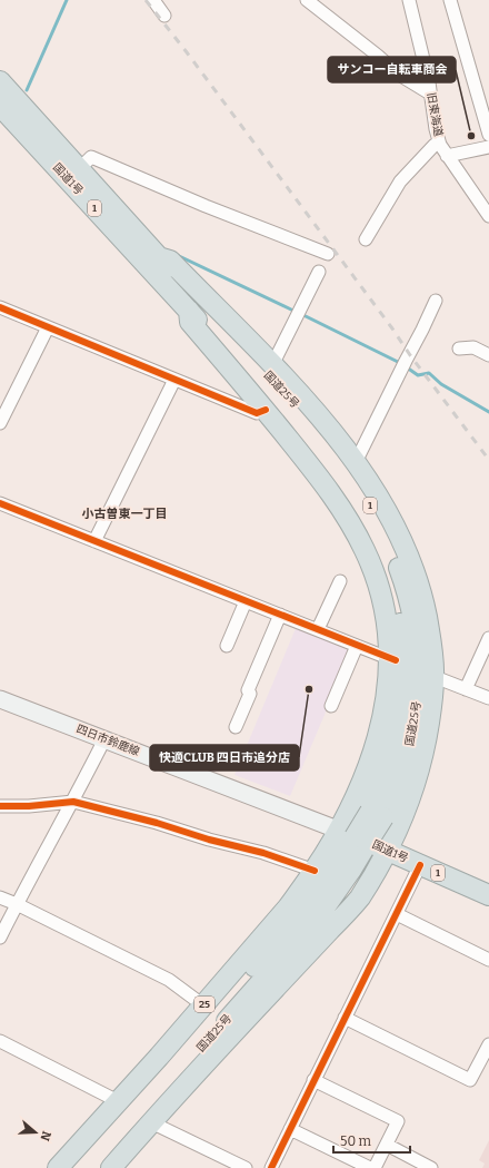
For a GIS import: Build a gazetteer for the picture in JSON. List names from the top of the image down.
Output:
{
  "streets": {
    "highway": [
      "国道1号",
      "1",
      "国道25号",
      "25"
    ],
    "main road": ["四日市鈴鹿線"],
    "street": ["旧東海道"]
  },
  "crossings": [
    ["国道1号", "1"],
    ["国道1号", "国道25号"],
    ["国道1号", "四日市鈴鹿線"],
    ["国道1号", "25"],
    ["1", "国道25号"],
    ["1", "四日市鈴鹿線"],
    ["1", "25"],
    ["国道25号", "四日市鈴鹿線"],
    ["国道25号", "25"],
    ["四日市鈴鹿線", "25"]
  ],
  "districts": ["小古曽東一丁目"],
  "places": ["サンコー自転車商会", "快適CLUB 四日市追分店"],
  "scale_bar": "50 m",
  "north": "right"
}
